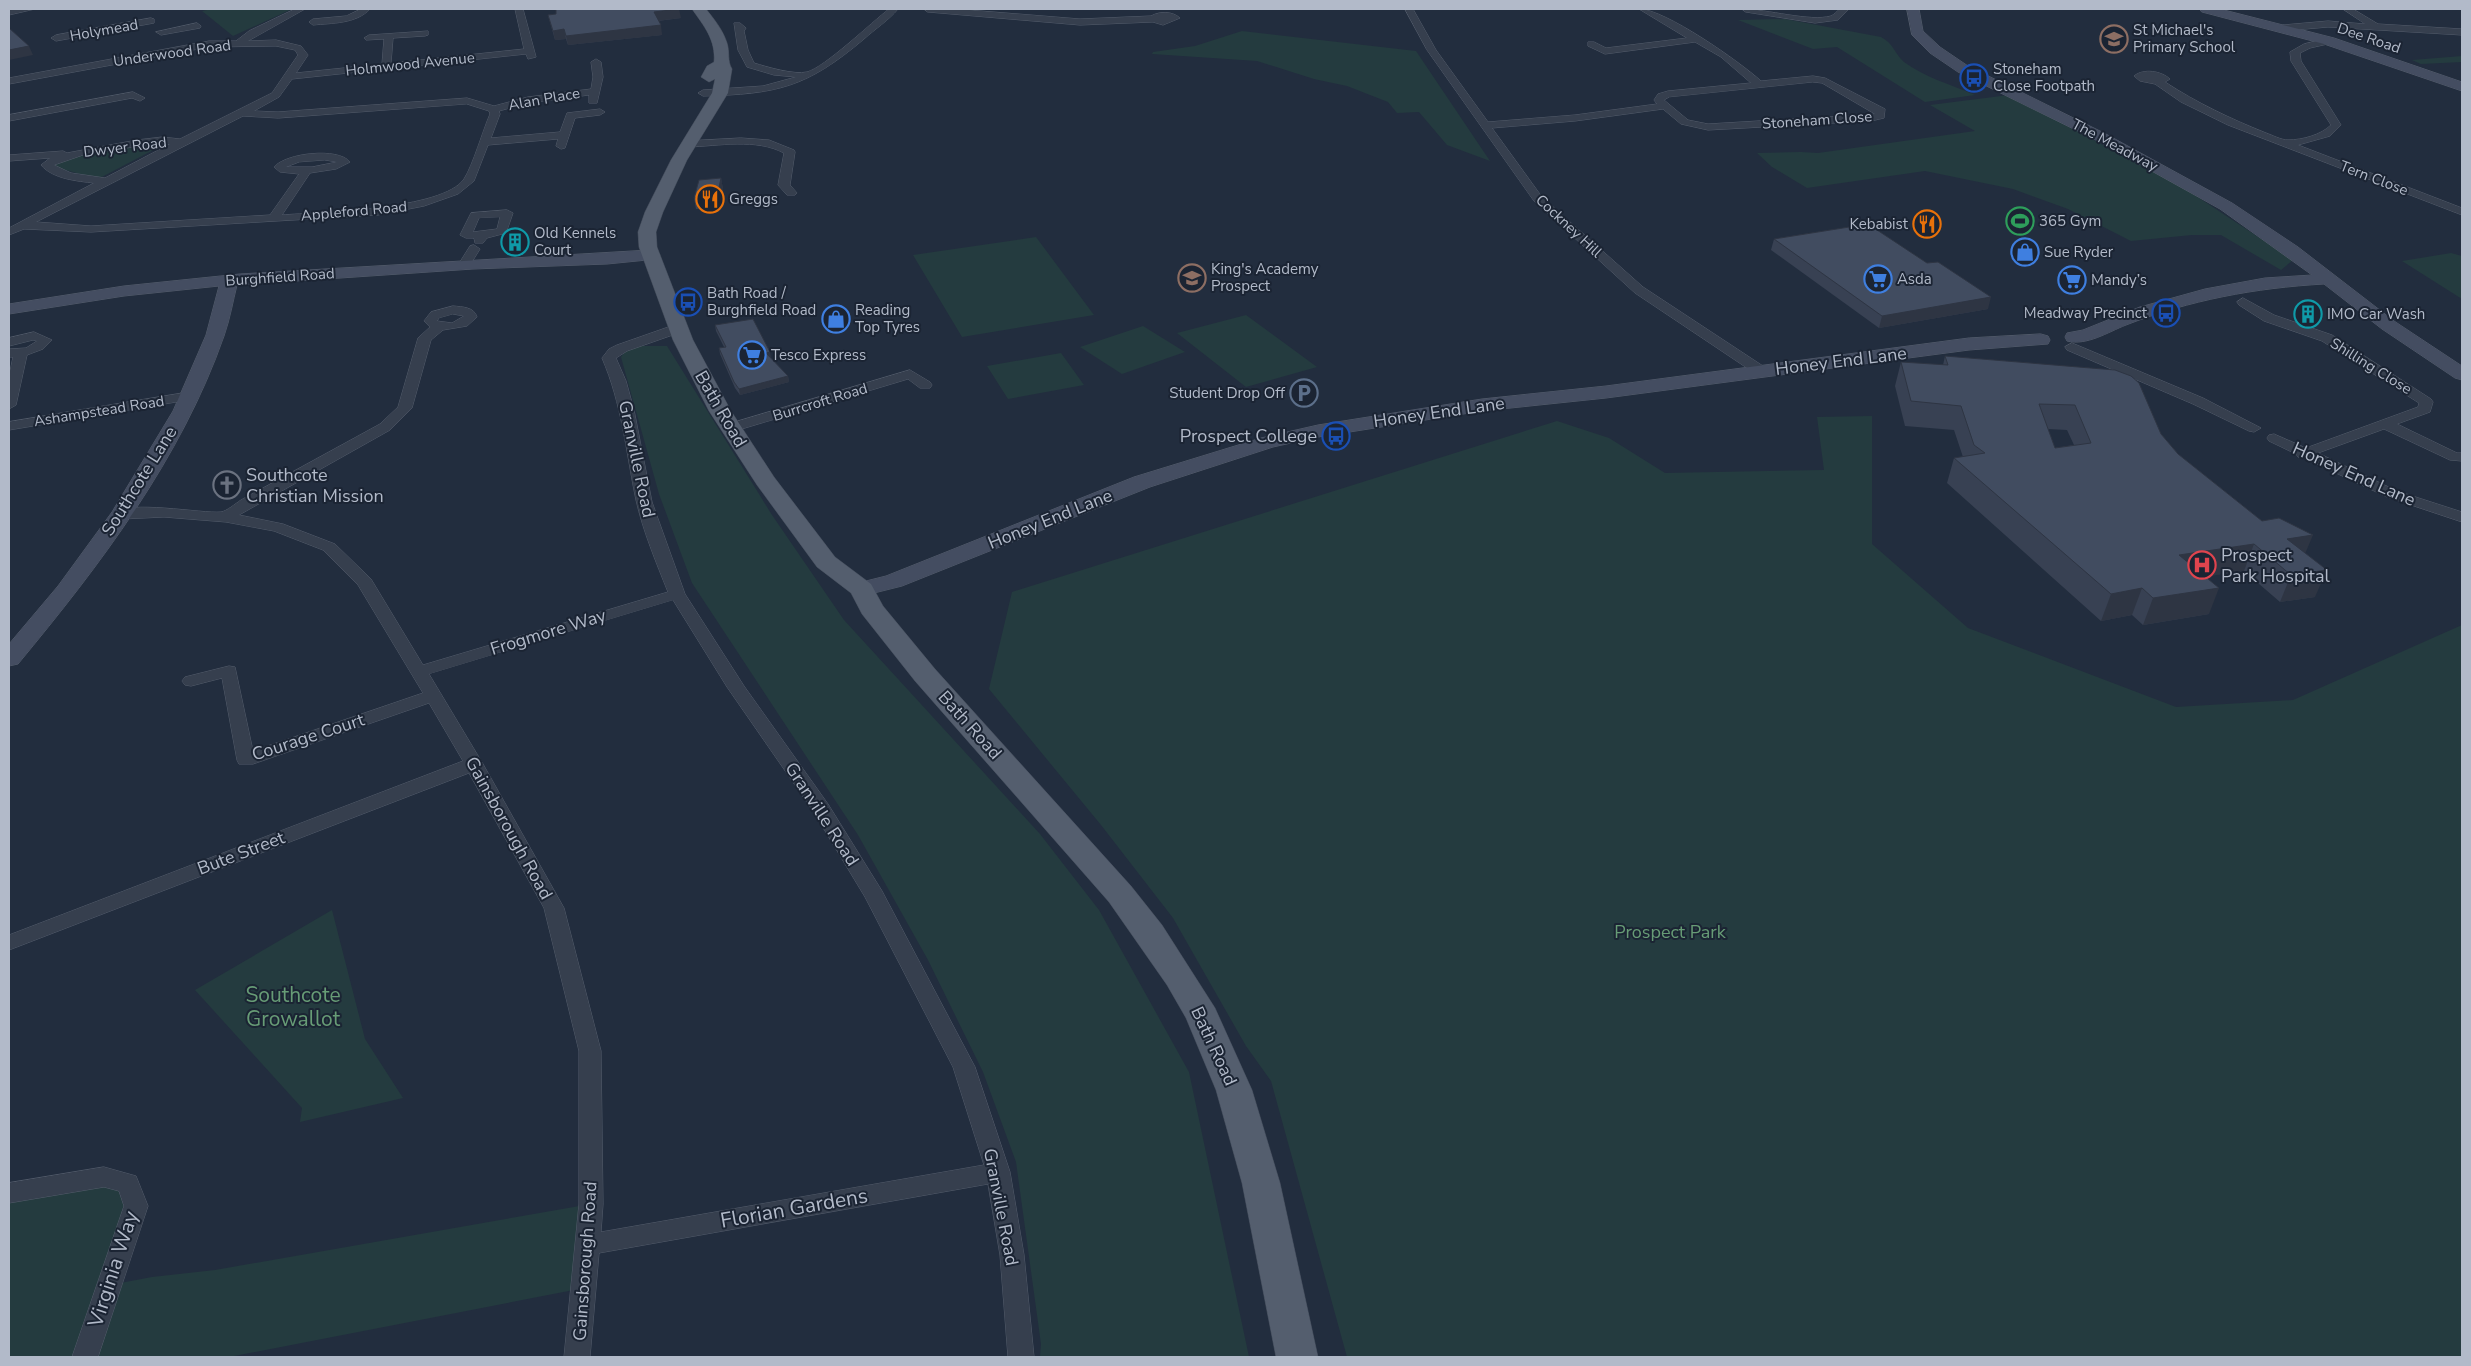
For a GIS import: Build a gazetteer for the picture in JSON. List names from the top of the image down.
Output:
{
  "streets": {
    "main road": ["Bath Road"],
    "street": [
      "Holymead",
      "Dee Road",
      "Underwood Road",
      "Holmwood Avenue",
      "Alan Place",
      "Stoneham Close",
      "The Meadway",
      "Dwyer Road",
      "Tern Close",
      "Appleford Road",
      "Cockney Hill",
      "Burghfield Road",
      "Honey End Lane",
      "Shilling Close",
      "Burrcroft Road",
      "Ashampstead Road",
      "Granville Road",
      "Southcote Lane",
      "Frogmore Way",
      "Courage Court",
      "Gainsborough Road",
      "Bute Street",
      "Florian Gardens",
      "Virginia Way"
    ]
  },
  "crossings": [
    ["Underwood Road", "Holmwood Avenue"],
    ["Underwood Road", "Dwyer Road"],
    ["Alan Place", "Appleford Road"],
    ["The Meadway", "Honey End Lane"],
    ["Dwyer Road", "Appleford Road"],
    ["Cockney Hill", "Honey End Lane"],
    ["Burghfield Road", "Bath Road"],
    ["Burghfield Road", "Southcote Lane"],
    ["Honey End Lane", "Shilling Close"],
    ["Honey End Lane", "Bath Road"],
    ["Burrcroft Road", "Bath Road"],
    ["Bath Road", "Granville Road"],
    ["Ashampstead Road", "Southcote Lane"],
    ["Granville Road", "Frogmore Way"],
    ["Granville Road", "Florian Gardens"],
    ["Southcote Lane", "Gainsborough Road"],
    ["Frogmore Way", "Gainsborough Road"],
    ["Courage Court", "Gainsborough Road"],
    ["Gainsborough Road", "Bute Street"],
    ["Gainsborough Road", "Florian Gardens"]
  ],
  "parks": ["Prospect Park", "Southcote Growallot"],
  "places": {
    "school or university": ["St Michael's Primary School", "King's Academy Prospect"],
    "bus stop": [
      "Stoneham Close Footpath",
      "Bath Road / Burghfield Road",
      "Meadway Precinct",
      "Prospect College"
    ],
    "restaurant": ["Greggs", "Kebabist"],
    "sports": ["365 Gym"],
    "building": ["Old Kennels Court", "IMO Car Wash"],
    "shop": ["Sue Ryder", "Reading Top Tyres"],
    "supermarket": ["Asda", "Mandy’s", "Tesco Express"],
    "parking": ["Student Drop Off"],
    "church": ["Southcote Christian Mission"],
    "hospital": ["Prospect Park Hospital"]
  }
}
